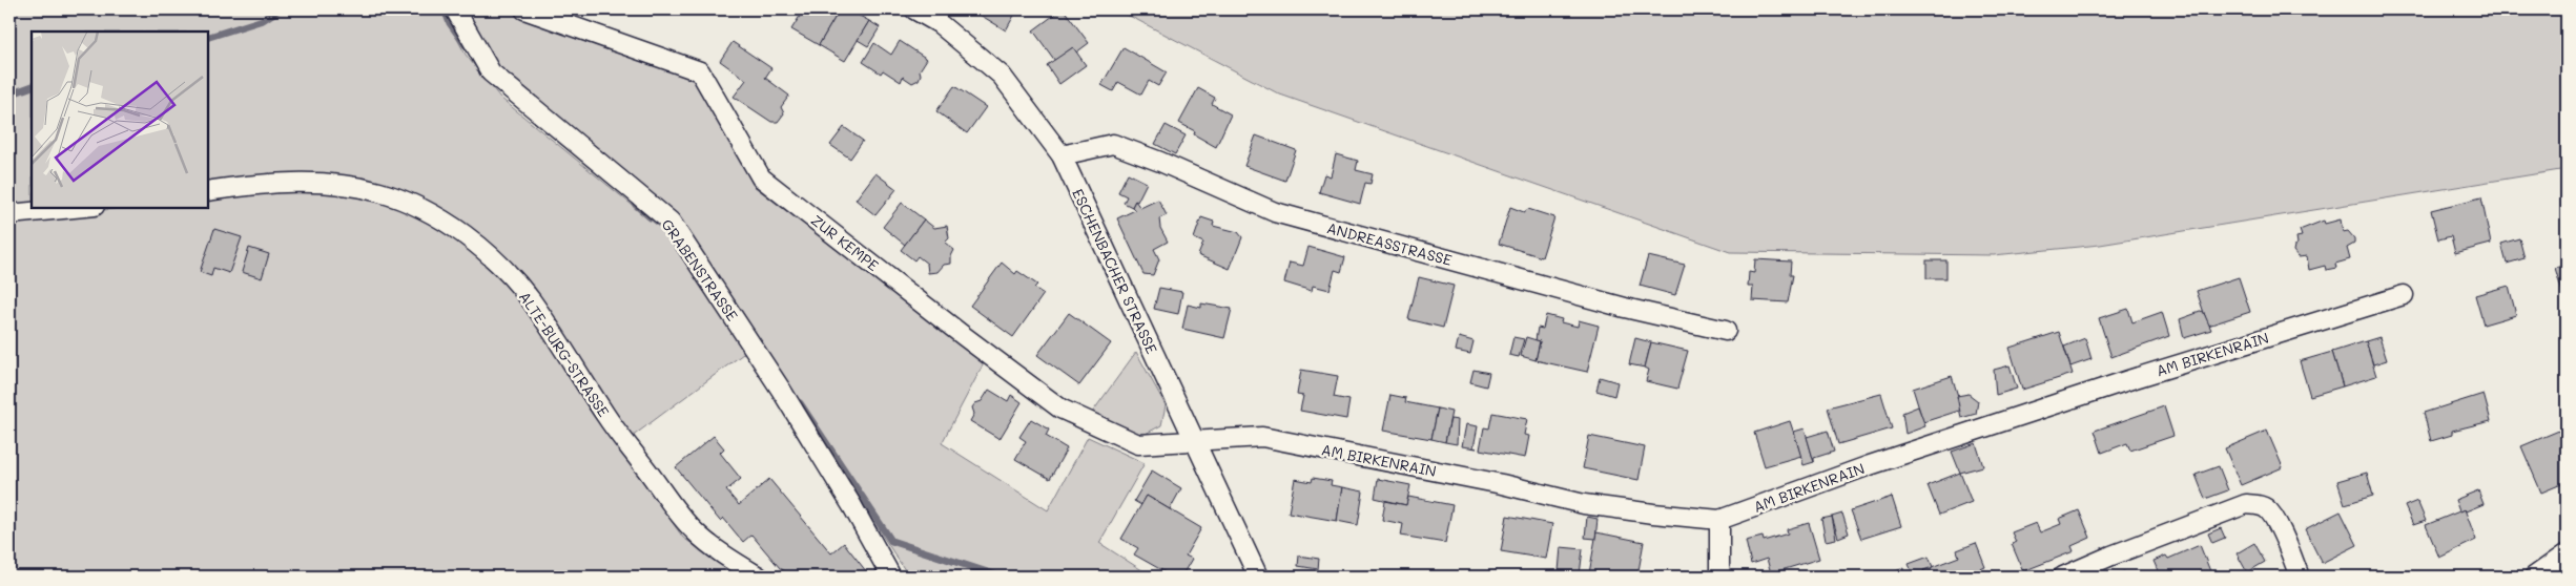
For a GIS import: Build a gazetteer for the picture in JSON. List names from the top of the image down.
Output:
{
  "streets": {
    "street": [
      "ZUR KEMPE",
      "ANDREASSTRASSE",
      "GRABENSTRASSE",
      "ESCHENBACHER STRASSE",
      "ALTE-BURG-STRASSE",
      "AM BIRKENRAIN"
    ]
  },
  "crossings": [
    ["ZUR KEMPE", "ESCHENBACHER STRASSE"],
    ["ZUR KEMPE", "AM BIRKENRAIN"],
    ["ANDREASSTRASSE", "ESCHENBACHER STRASSE"],
    ["ESCHENBACHER STRASSE", "AM BIRKENRAIN"]
  ]
}
